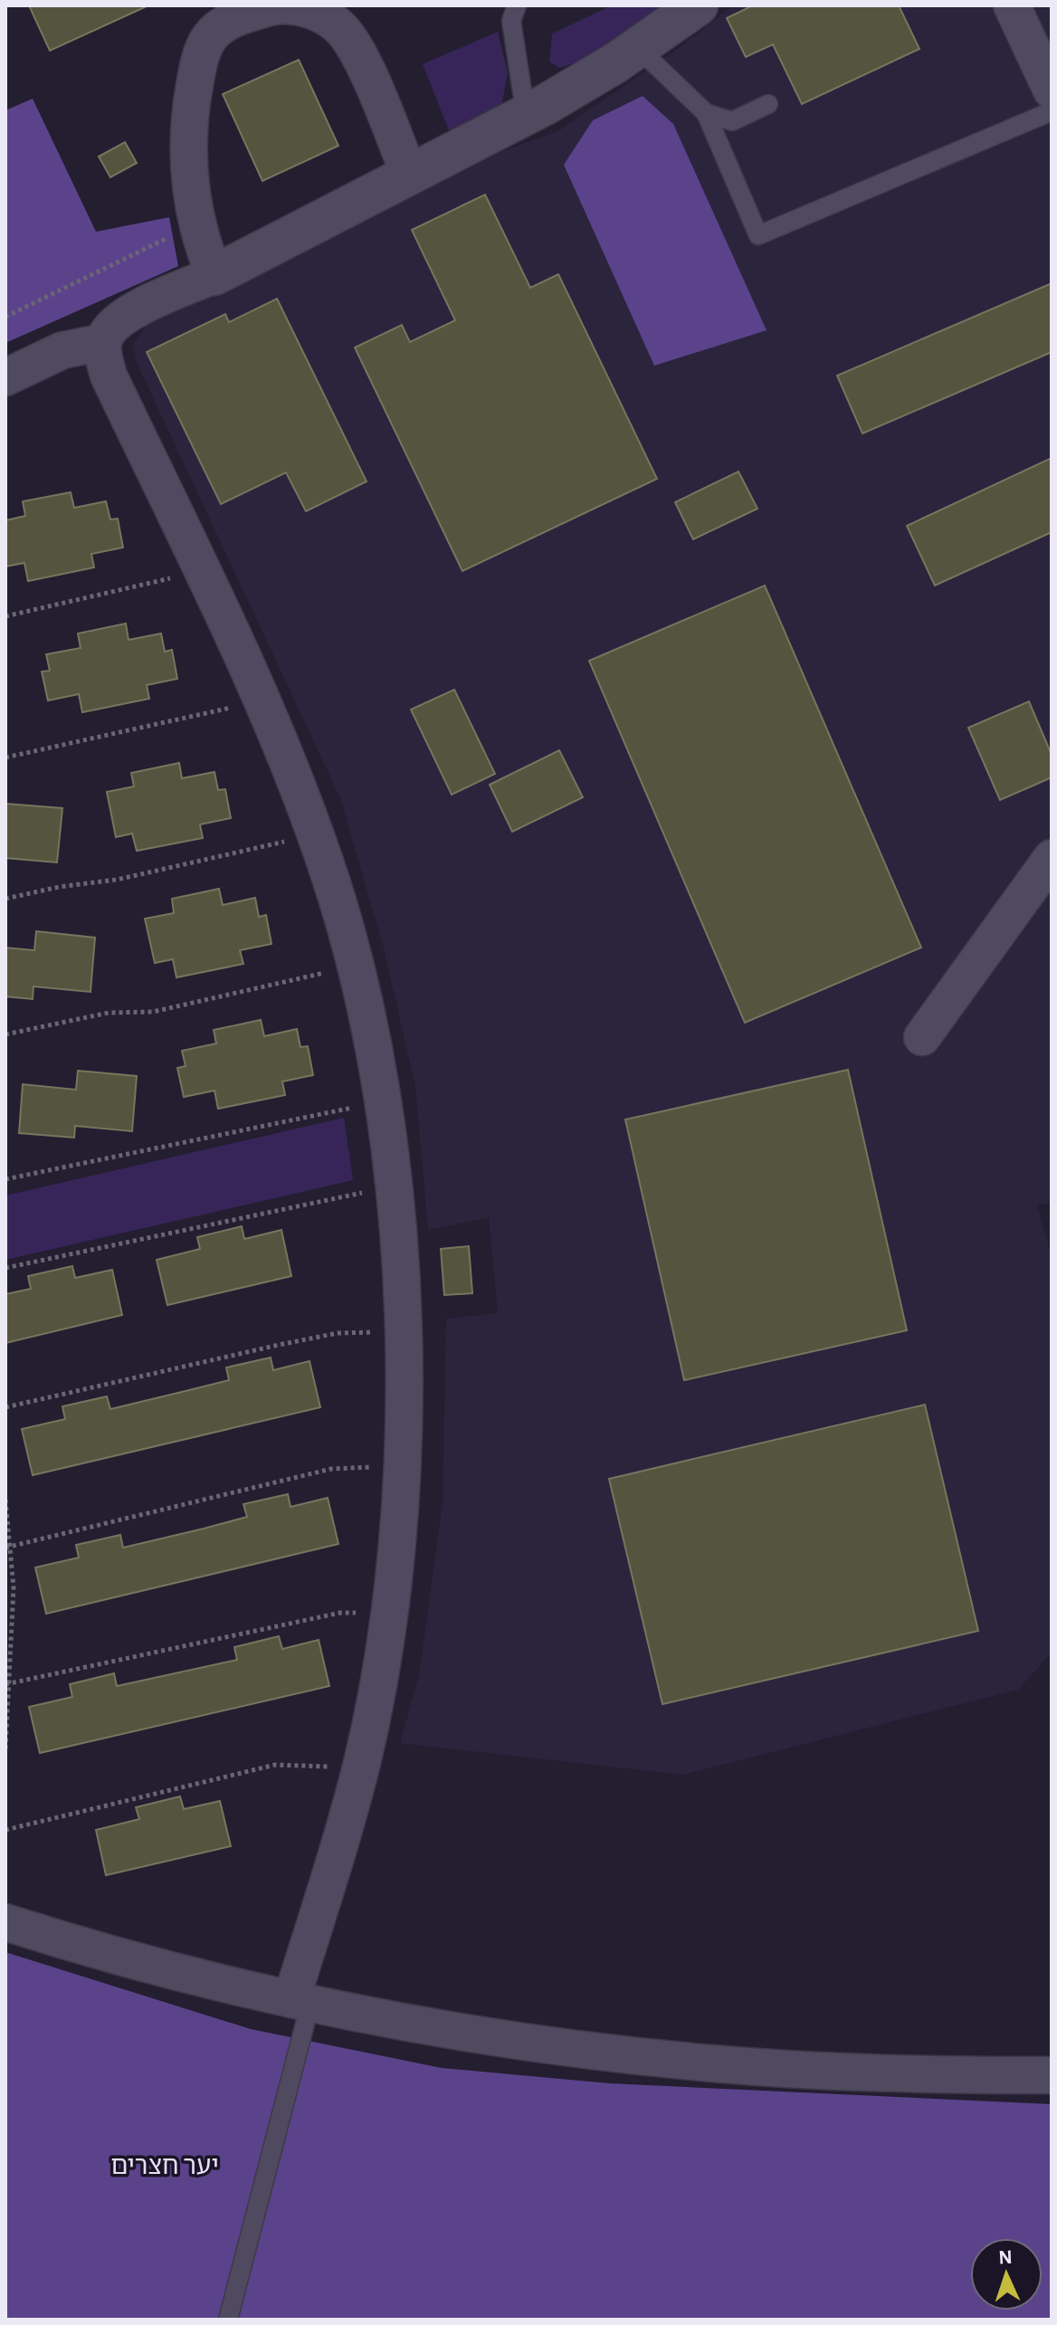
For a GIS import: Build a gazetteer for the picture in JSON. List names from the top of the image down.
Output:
{
  "parks": ["יער חצרים"],
  "north": "top"
}
